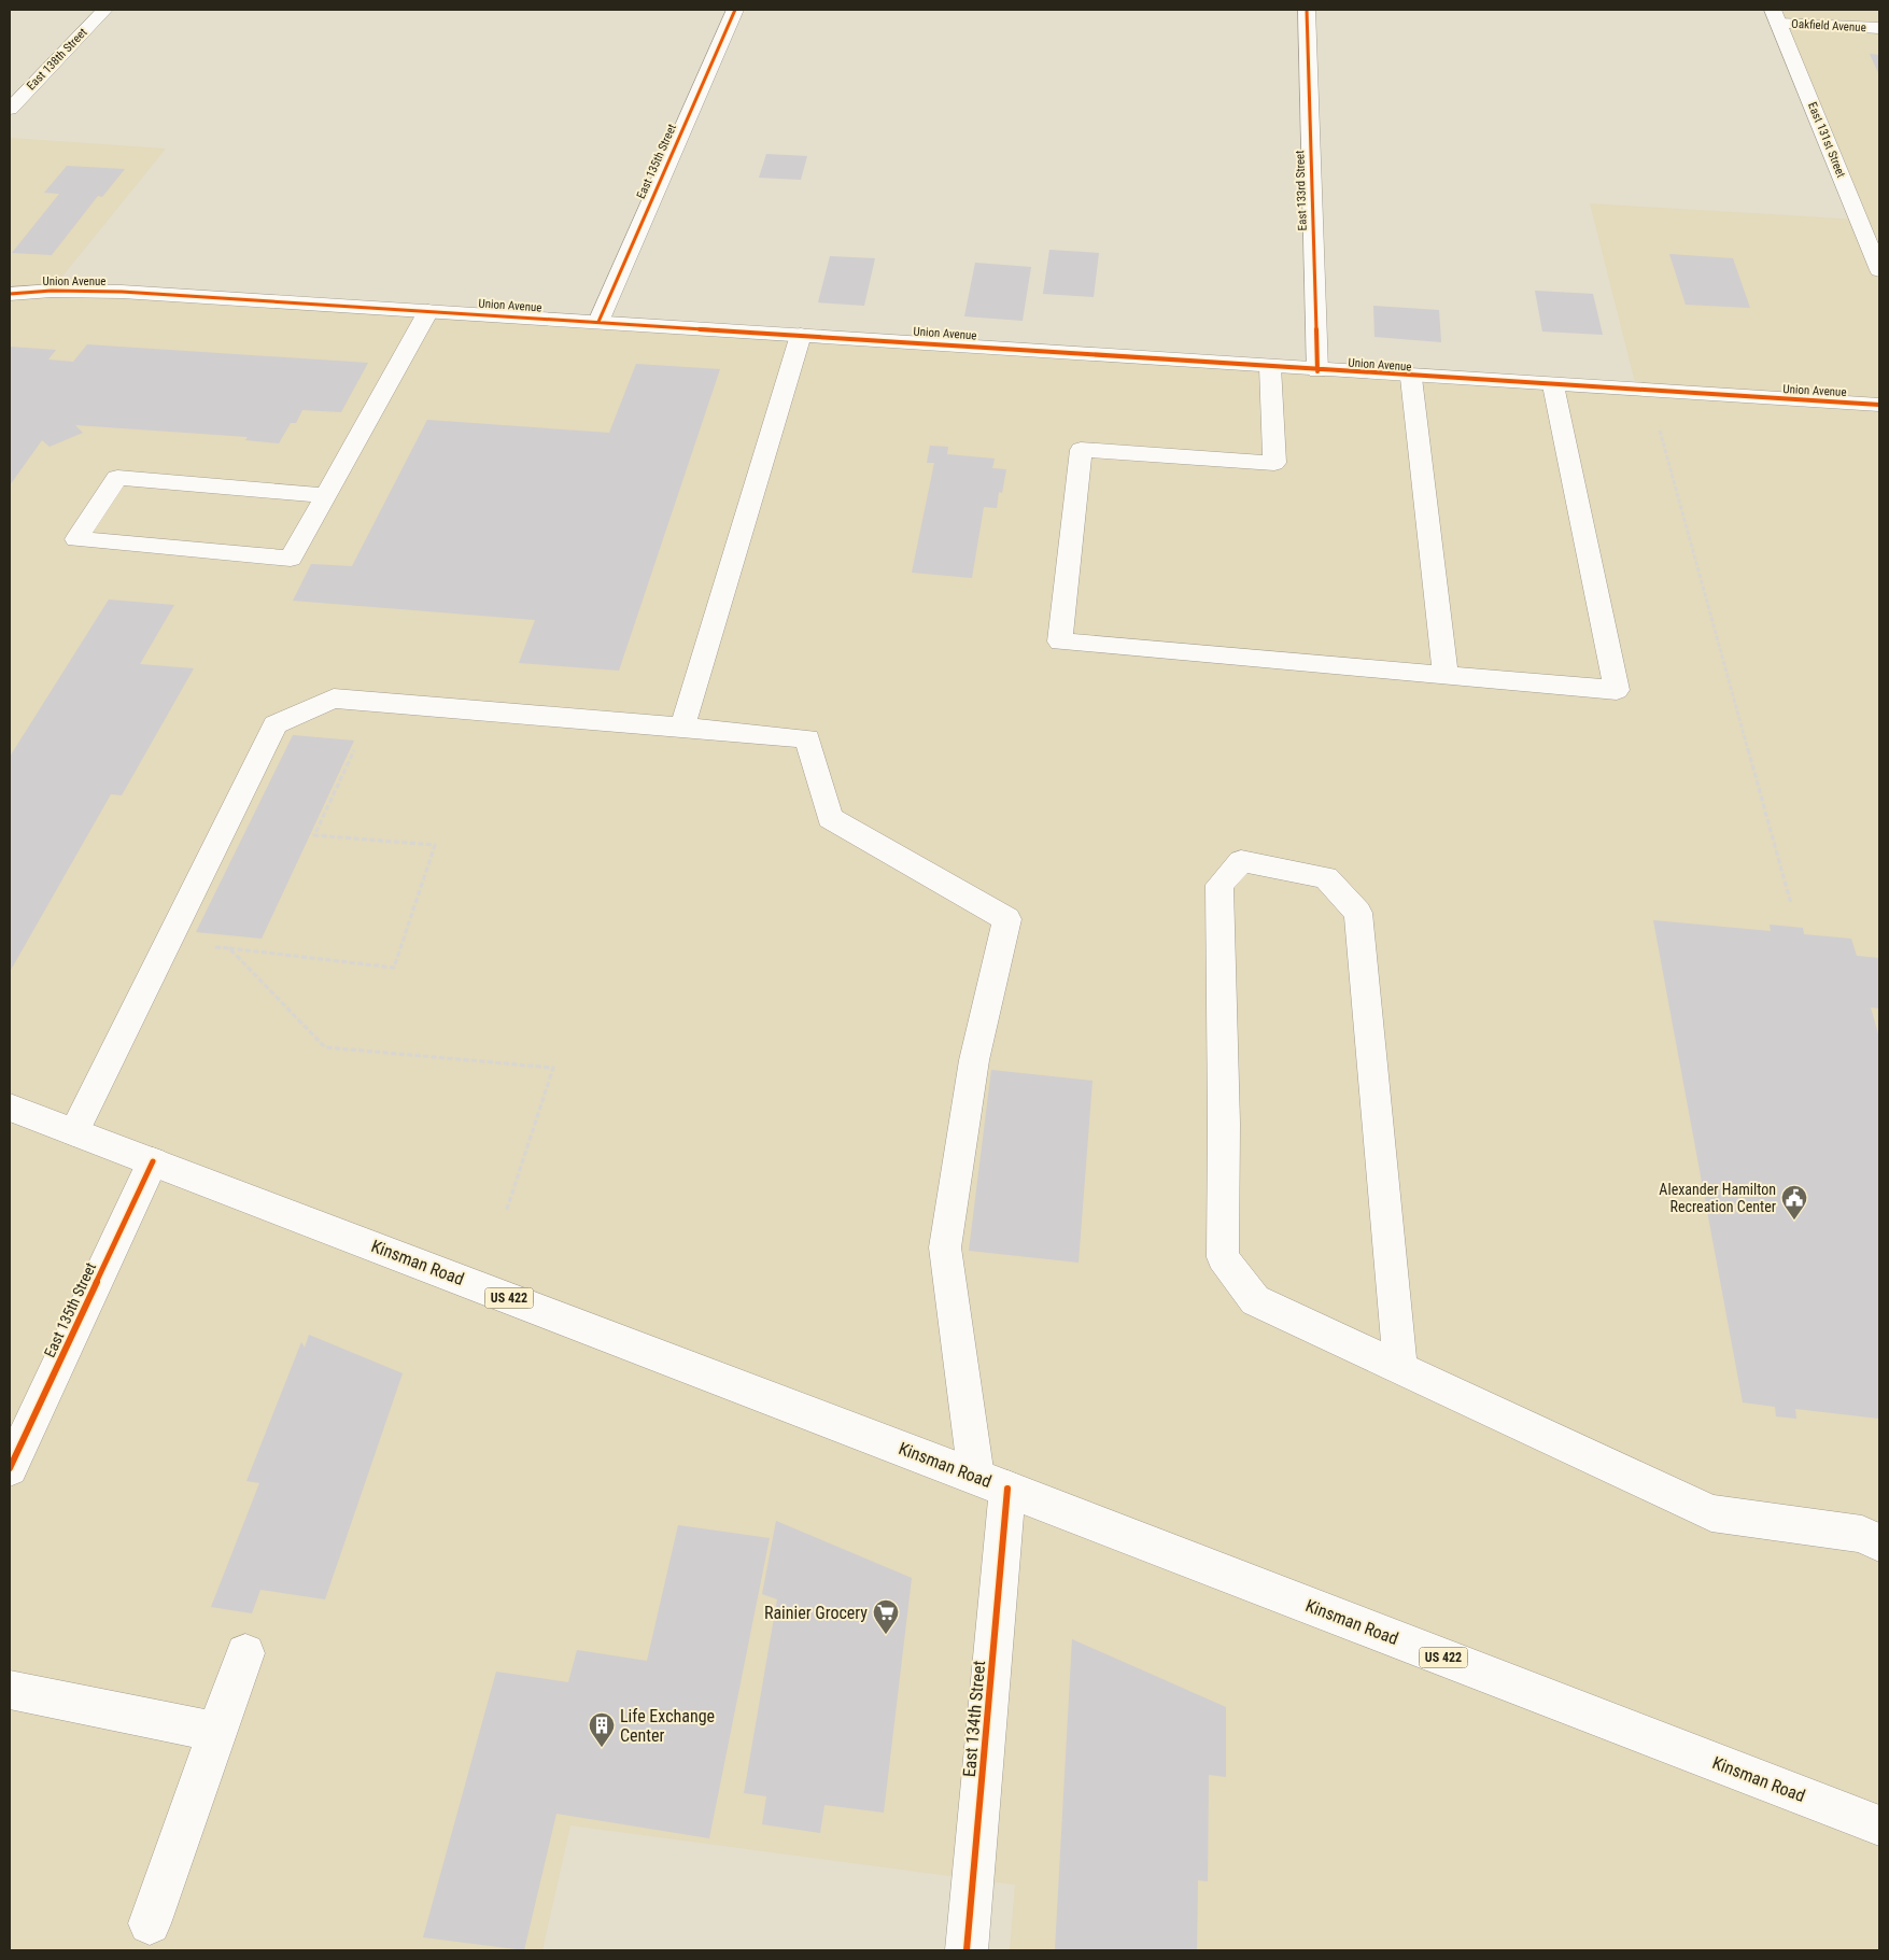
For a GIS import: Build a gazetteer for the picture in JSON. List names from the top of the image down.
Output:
{
  "streets": {
    "main road": [
      "Oakfield Avenue",
      "East 138th Street",
      "East 131st Street",
      "East 135th Street",
      "East 133rd Street",
      "Union Avenue",
      "Kinsman Road",
      "US 422",
      "East 134th Street"
    ]
  },
  "crossings": [
    ["Oakfield Avenue", "East 131st Street"],
    ["East 135th Street", "Union Avenue"],
    ["East 135th Street", "Kinsman Road"],
    ["East 133rd Street", "Union Avenue"],
    ["Kinsman Road", "East 134th Street"]
  ],
  "places": {
    "public building": ["Alexander Hamilton Recreation Center"],
    "supermarket": ["Rainier Grocery"],
    "building": ["Life Exchange Center"]
  }
}
